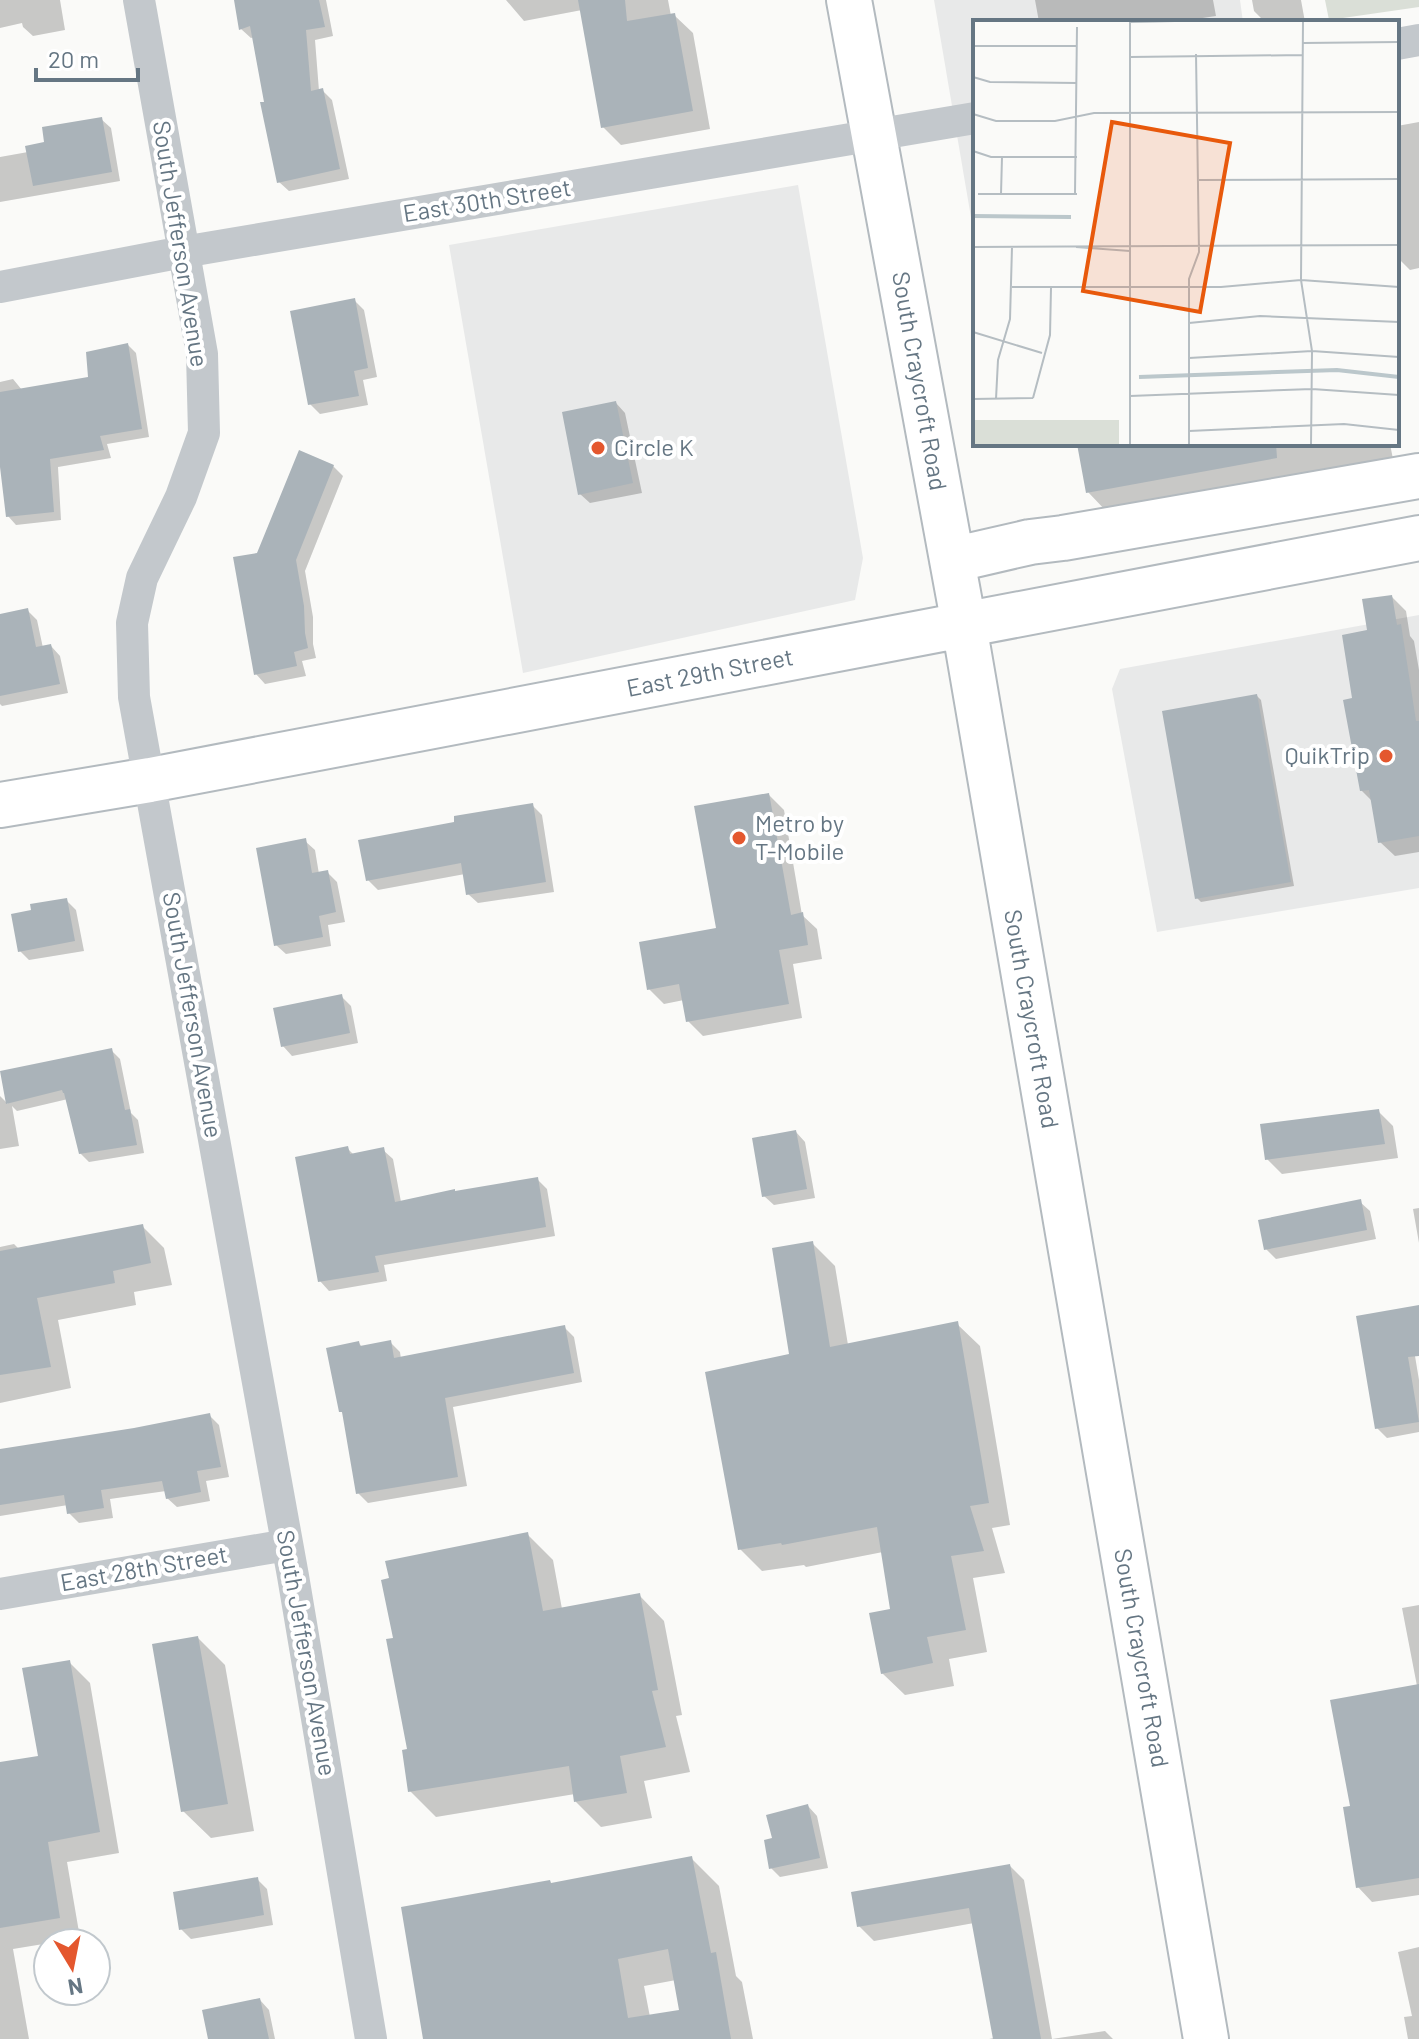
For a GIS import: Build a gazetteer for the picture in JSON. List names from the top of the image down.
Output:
{
  "streets": {
    "main road": ["South Craycroft Road", "East 29th Street"],
    "street": ["East 30th Street", "South Jefferson Avenue", "East 28th Street"]
  },
  "crossings": [
    ["East 30th Street", "South Jefferson Avenue"],
    ["East 30th Street", "South Craycroft Road"],
    ["South Jefferson Avenue", "East 29th Street"],
    ["South Jefferson Avenue", "East 28th Street"],
    ["South Craycroft Road", "East 29th Street"]
  ],
  "places": ["Circle K", "QuikTrip", "Metro by T-Mobile"],
  "scale_bar": "20 m",
  "north": "bottom"
}
